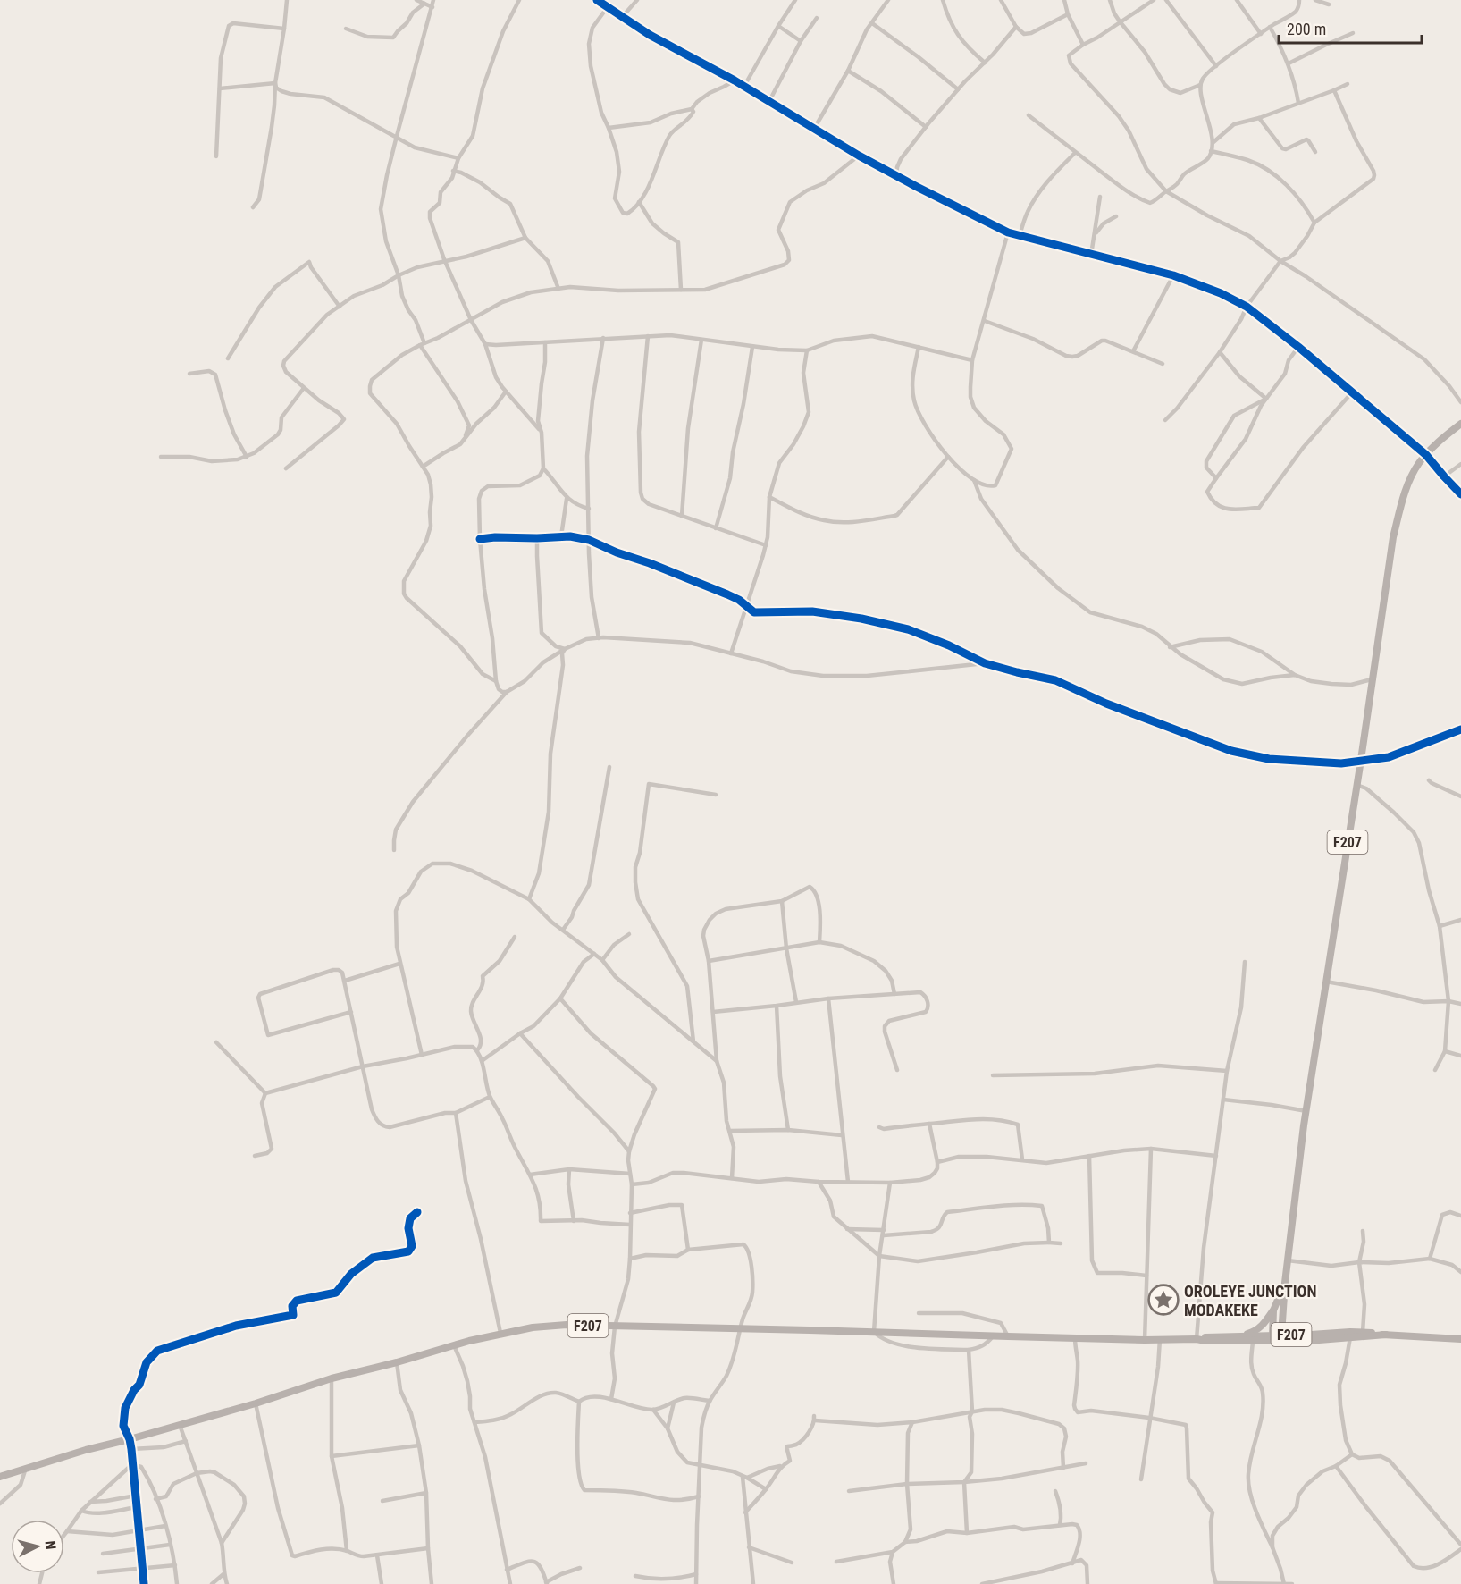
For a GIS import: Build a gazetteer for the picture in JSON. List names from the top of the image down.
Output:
{
  "streets": {
    "main road": ["F207"]
  },
  "places": {
    "place": ["OROLEYE JUNCTION MODAKEKE"]
  },
  "scale_bar": "200 m",
  "north": "right"
}
